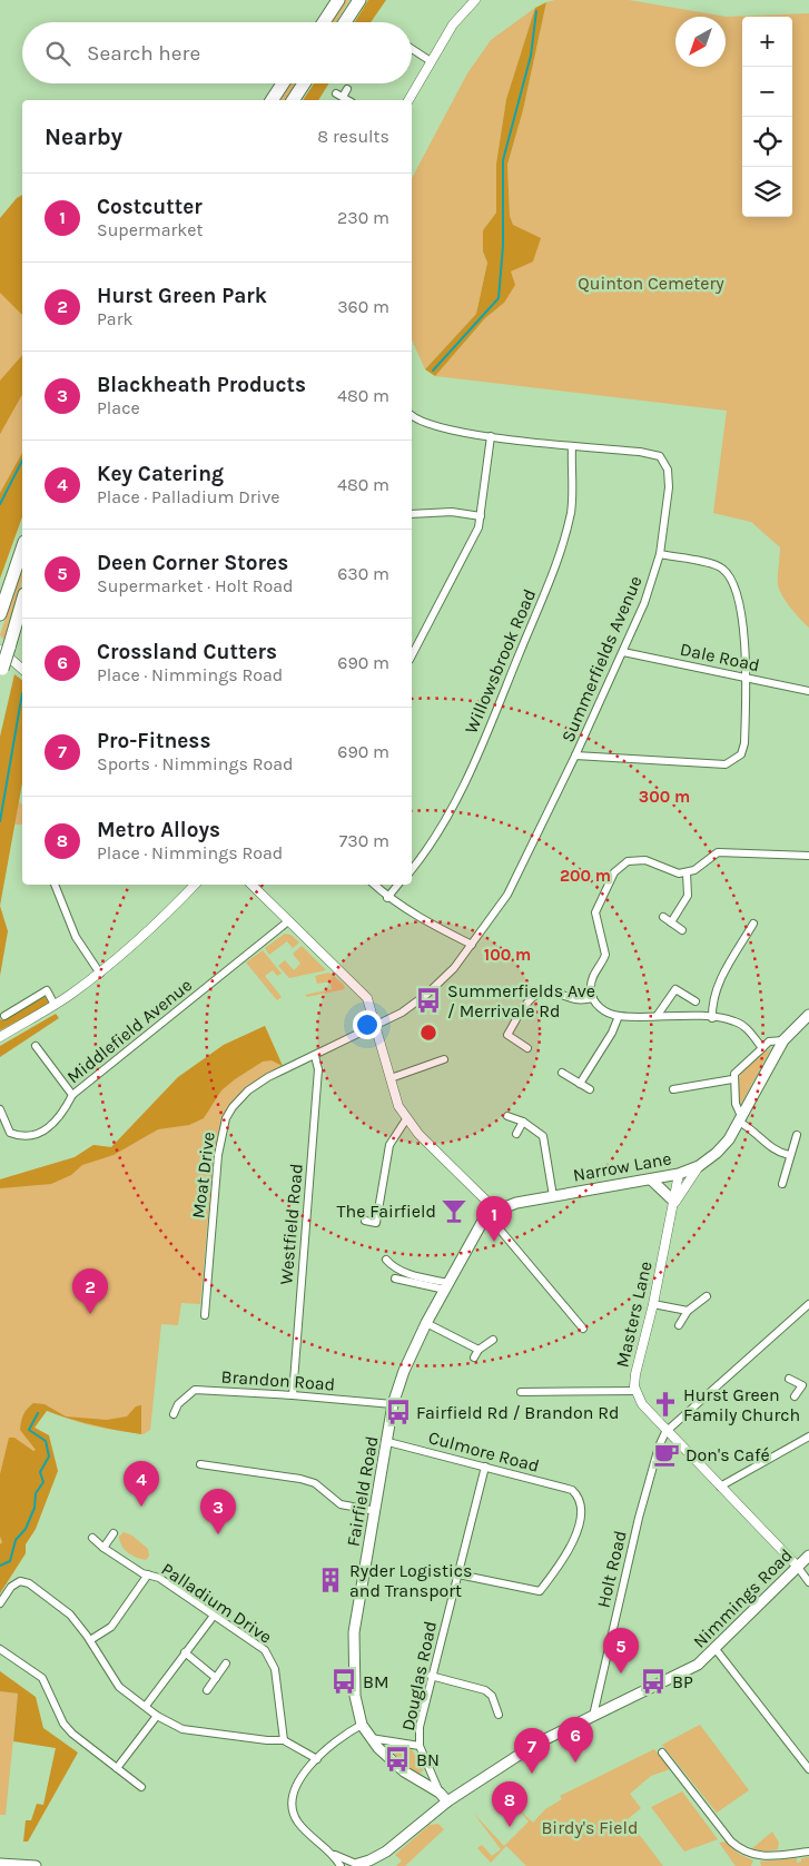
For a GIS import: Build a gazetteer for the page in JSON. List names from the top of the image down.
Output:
{
  "streets": {
    "main road": ["Narrow Lane", "Fairfield Road", "Nimmings Road"],
    "street": [
      "Dale Road",
      "Summerfields Avenue",
      "Willowsbrook Road",
      "Middlefield Avenue",
      "Moat Drive",
      "Westfield Road",
      "Masters Lane",
      "Brandon Road",
      "Culmore Road",
      "Holt Road",
      "Palladium Drive",
      "Douglas Road"
    ]
  },
  "crossings": [
    ["Dale Road", "Summerfields Avenue"],
    ["Summerfields Avenue", "Willowsbrook Road"],
    ["Summerfields Avenue", "Moat Drive"],
    ["Narrow Lane", "Masters Lane"],
    ["Narrow Lane", "Fairfield Road"],
    ["Moat Drive", "Westfield Road"],
    ["Westfield Road", "Brandon Road"],
    ["Masters Lane", "Holt Road"],
    ["Masters Lane", "Nimmings Road"],
    ["Brandon Road", "Fairfield Road"],
    ["Culmore Road", "Fairfield Road"],
    ["Culmore Road", "Douglas Road"],
    ["Fairfield Road", "Nimmings Road"],
    ["Fairfield Road", "Douglas Road"],
    ["Holt Road", "Nimmings Road"]
  ],
  "parks": ["Quinton Cemetery", "Birdy's Field"],
  "places": {
    "bus stop": [
      "Summerfields Ave / Merrivale Rd",
      "Fairfield Rd / Brandon Rd",
      "BM",
      "BP",
      "BN"
    ],
    "bar": ["The Fairfield"],
    "church": ["Hurst Green Family Church"],
    "cafe": ["Don's Café"],
    "building": ["Ryder Logistics and Transport"]
  },
  "north": "bottom left",
  "page": {
    "map_buttons": ["+", "−"],
    "search": "Search here",
    "heading": ["Nearby", "8 results"],
    "list": [
      {
        "mark": "1",
        "name": "Costcutter",
        "note": "Supermarket",
        "value": "230 m"
      },
      {
        "mark": "2",
        "name": "Hurst Green Park",
        "note": "Park",
        "value": "360 m"
      },
      {
        "mark": "3",
        "name": "Blackheath Products",
        "note": "Place",
        "value": "480 m"
      },
      {
        "mark": "4",
        "name": "Key Catering",
        "note": "Place · Palladium Drive",
        "value": "480 m"
      },
      {
        "mark": "5",
        "name": "Deen Corner Stores",
        "note": "Supermarket · Holt Road",
        "value": "630 m"
      },
      {
        "mark": "6",
        "name": "Crossland Cutters",
        "note": "Place · Nimmings Road",
        "value": "690 m"
      },
      {
        "mark": "7",
        "name": "Pro-Fitness",
        "note": "Sports · Nimmings Road",
        "value": "690 m"
      },
      {
        "mark": "8",
        "name": "Metro Alloys",
        "note": "Place · Nimmings Road",
        "value": "730 m"
      }
    ],
    "pins": [
      "1",
      "2",
      "4",
      "3",
      "5",
      "6",
      "7",
      "8"
    ]
  },
  "rings": ["300 m", "200 m", "100 m"]
}
